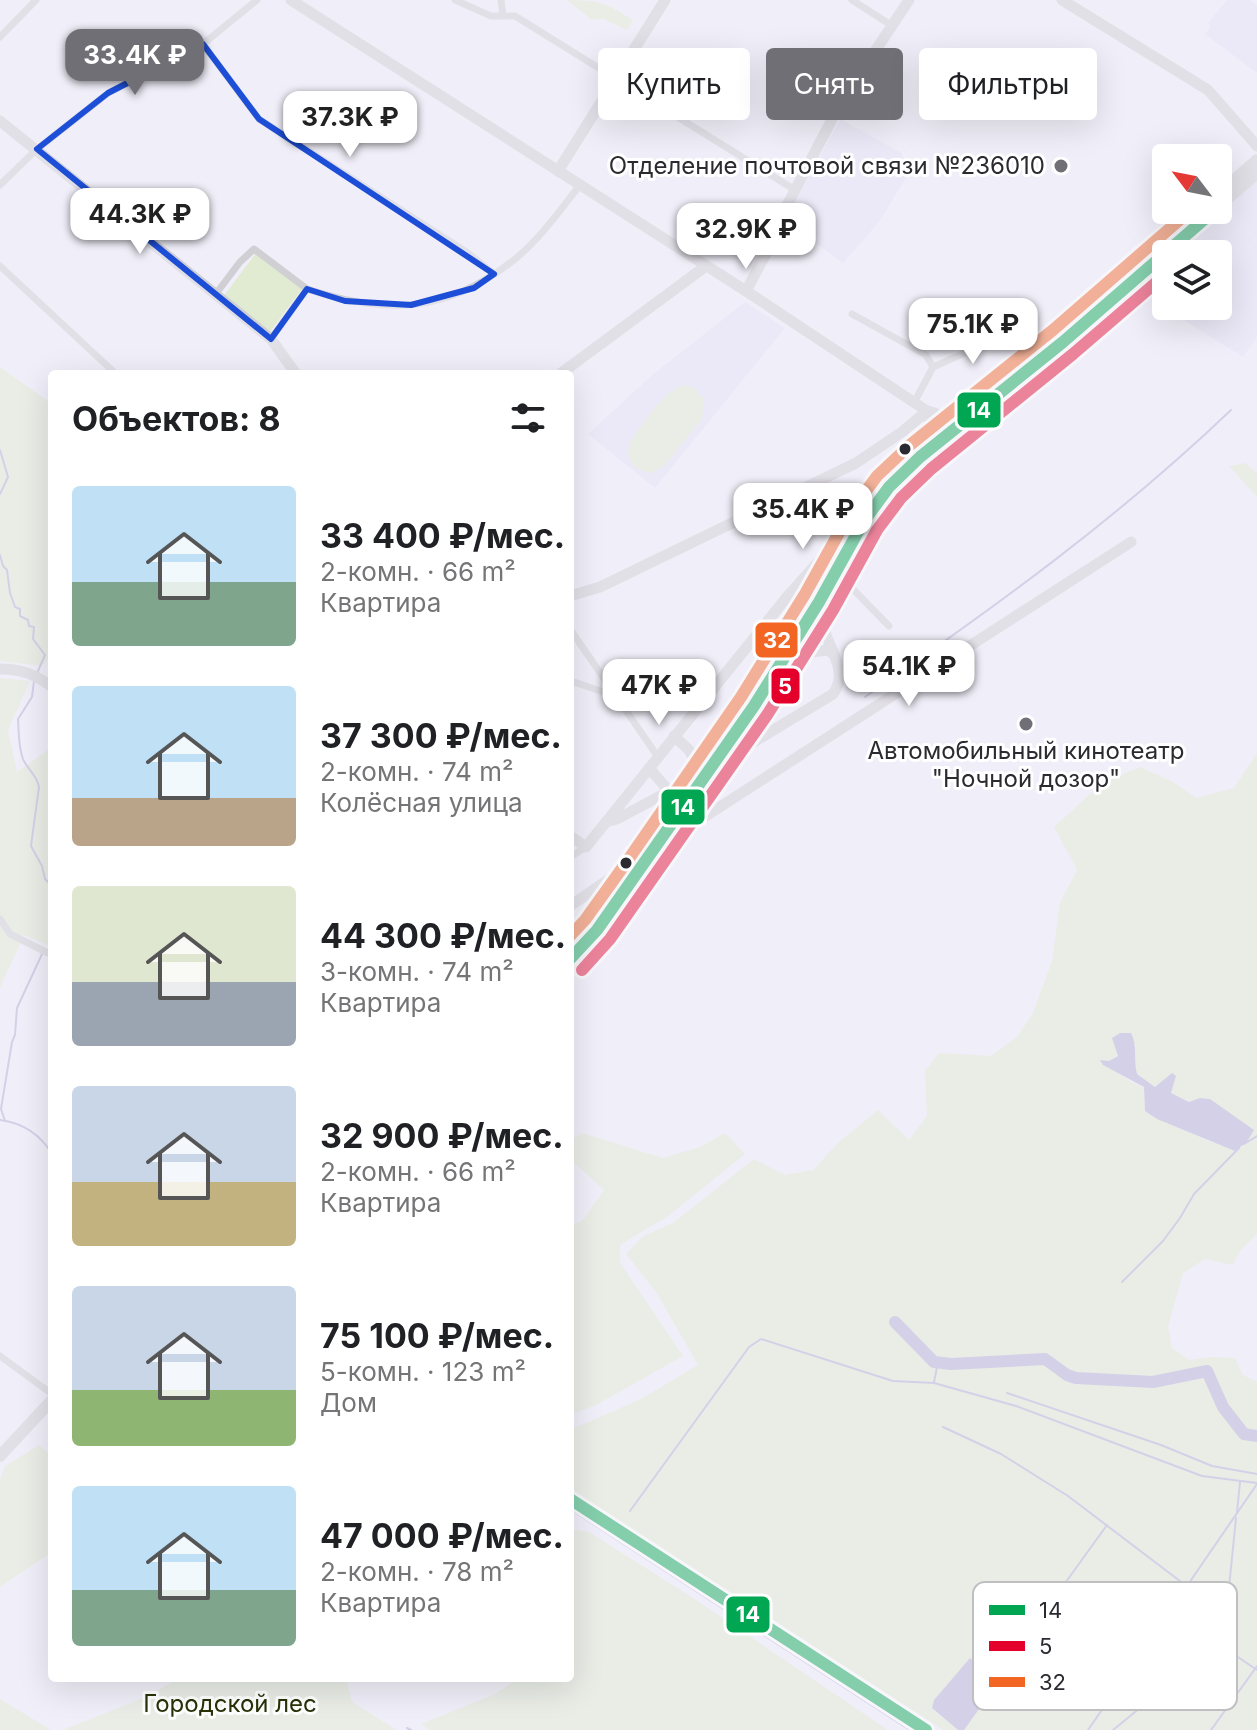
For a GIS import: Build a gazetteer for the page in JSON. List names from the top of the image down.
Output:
{
  "parks": ["Городской лес"],
  "places": ["Отделение почтовой связи №236010", "Автомобильный кинотеатр \"Ночной дозор\""],
  "lines": ["transit line 14", "transit line 32", "transit line 5"],
  "legend": ["14", "5", "32"],
  "north": "top left",
  "page": {
    "price": [
      "33.4K ₽",
      "37.3K ₽",
      "44.3K ₽",
      "32.9K ₽",
      "75.1K ₽",
      "35.4K ₽",
      "54.1K ₽",
      "47K ₽"
    ],
    "chip": ["Купить", "Снять", "Фильтры"],
    "heading": "Объектов: 8",
    "list": [
      {
        "name": "33 400 ₽/мес.",
        "note": "2-комн. · 66 m² · Квартира"
      },
      {
        "name": "37 300 ₽/мес.",
        "note": "2-комн. · 74 m² · Колёсная улица"
      },
      {
        "name": "44 300 ₽/мес.",
        "note": "3-комн. · 74 m² · Квартира"
      },
      {
        "name": "32 900 ₽/мес.",
        "note": "2-комн. · 66 m² · Квартира"
      },
      {
        "name": "75 100 ₽/мес.",
        "note": "5-комн. · 123 m² · Дом"
      },
      {
        "name": "47 000 ₽/мес.",
        "note": "2-комн. · 78 m² · Квартира"
      }
    ]
  }
}
